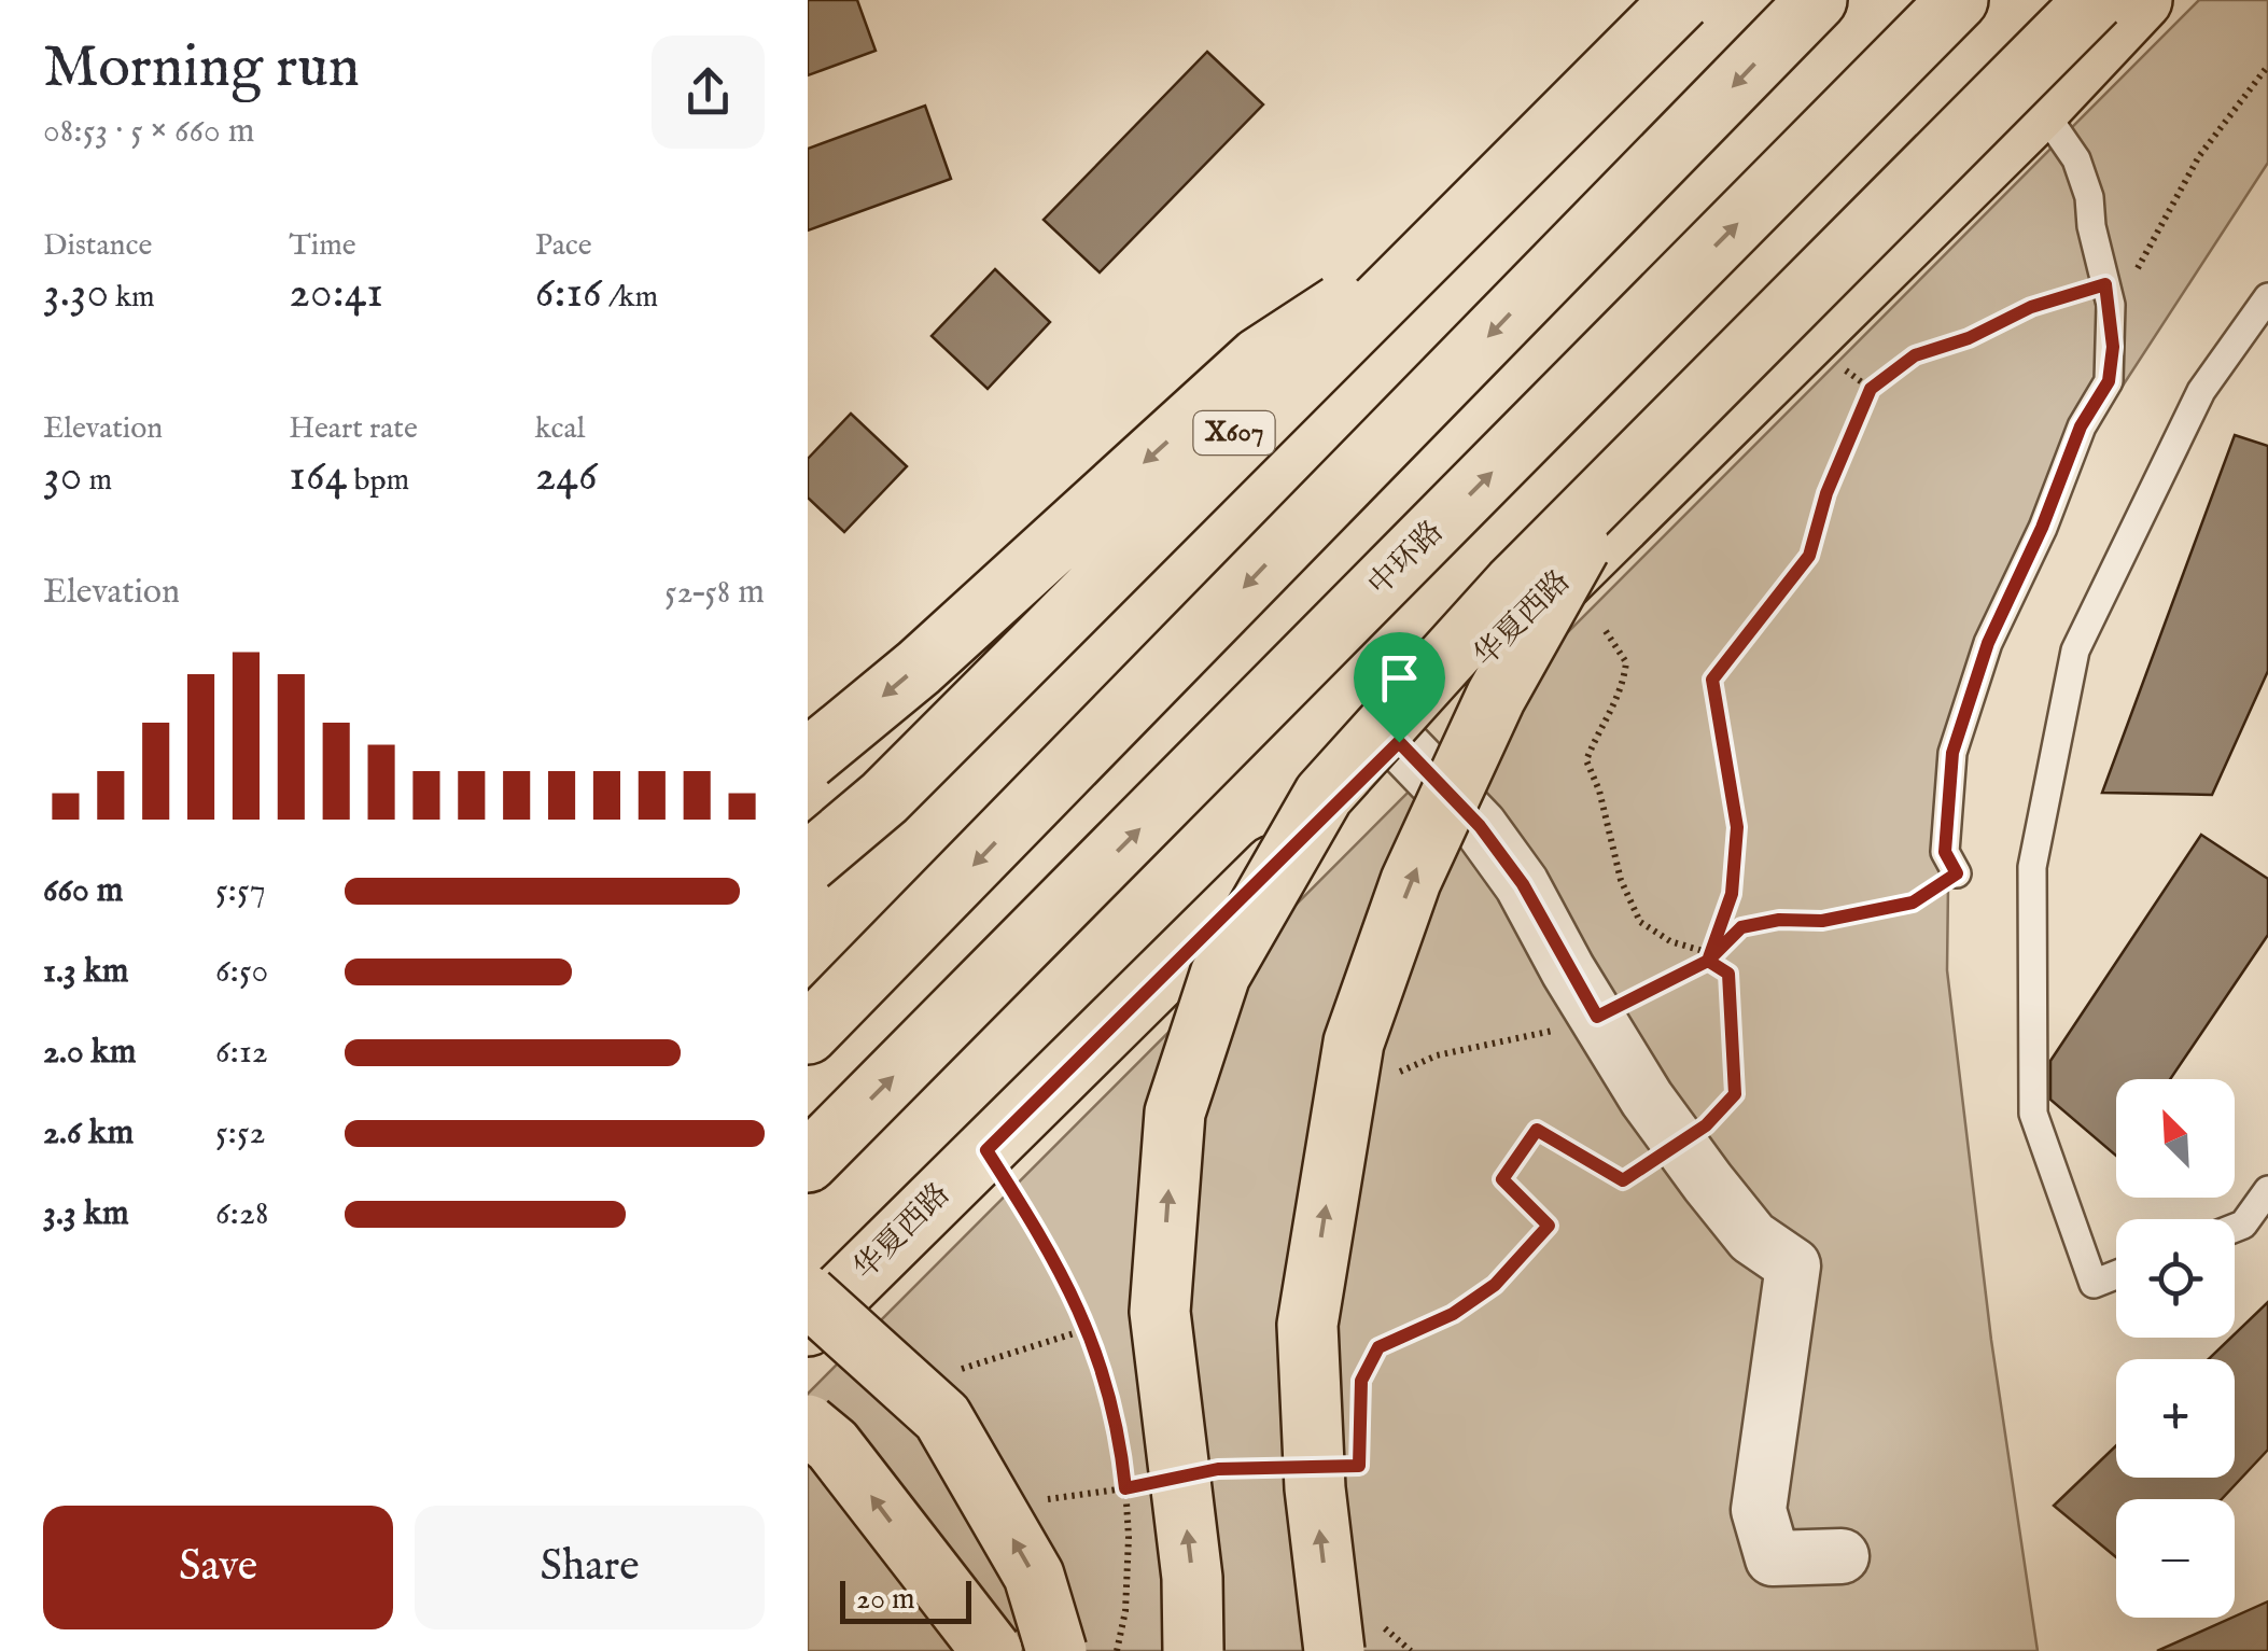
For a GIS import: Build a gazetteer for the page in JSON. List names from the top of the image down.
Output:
{
  "streets": {
    "main road": ["X607", "中环路", "华夏西路"]
  },
  "scale_bar": "20 m",
  "north": "top left",
  "page": {
    "heading": ["Morning run", "08:53 · 5 × 660 m"],
    "stats": [
      ["Distance", "3.30 km"],
      ["Time", "20:41"],
      ["Pace", "6:16 /km"],
      ["Elevation", "30 m"],
      ["Heart rate", "164 bpm"],
      ["kcal", "246"]
    ],
    "chart": ["Elevation", "52–58 m"],
    "list": [
      {
        "name": "660 m",
        "note": "5:57"
      },
      {
        "name": "1.3 km",
        "note": "6:50"
      },
      {
        "name": "2.0 km",
        "note": "6:12"
      },
      {
        "name": "2.6 km",
        "note": "5:52"
      },
      {
        "name": "3.3 km",
        "note": "6:28"
      }
    ],
    "map_buttons": ["+", "−"],
    "buttons": ["Save", "Share"],
    "scale": "20 m"
  }
}
